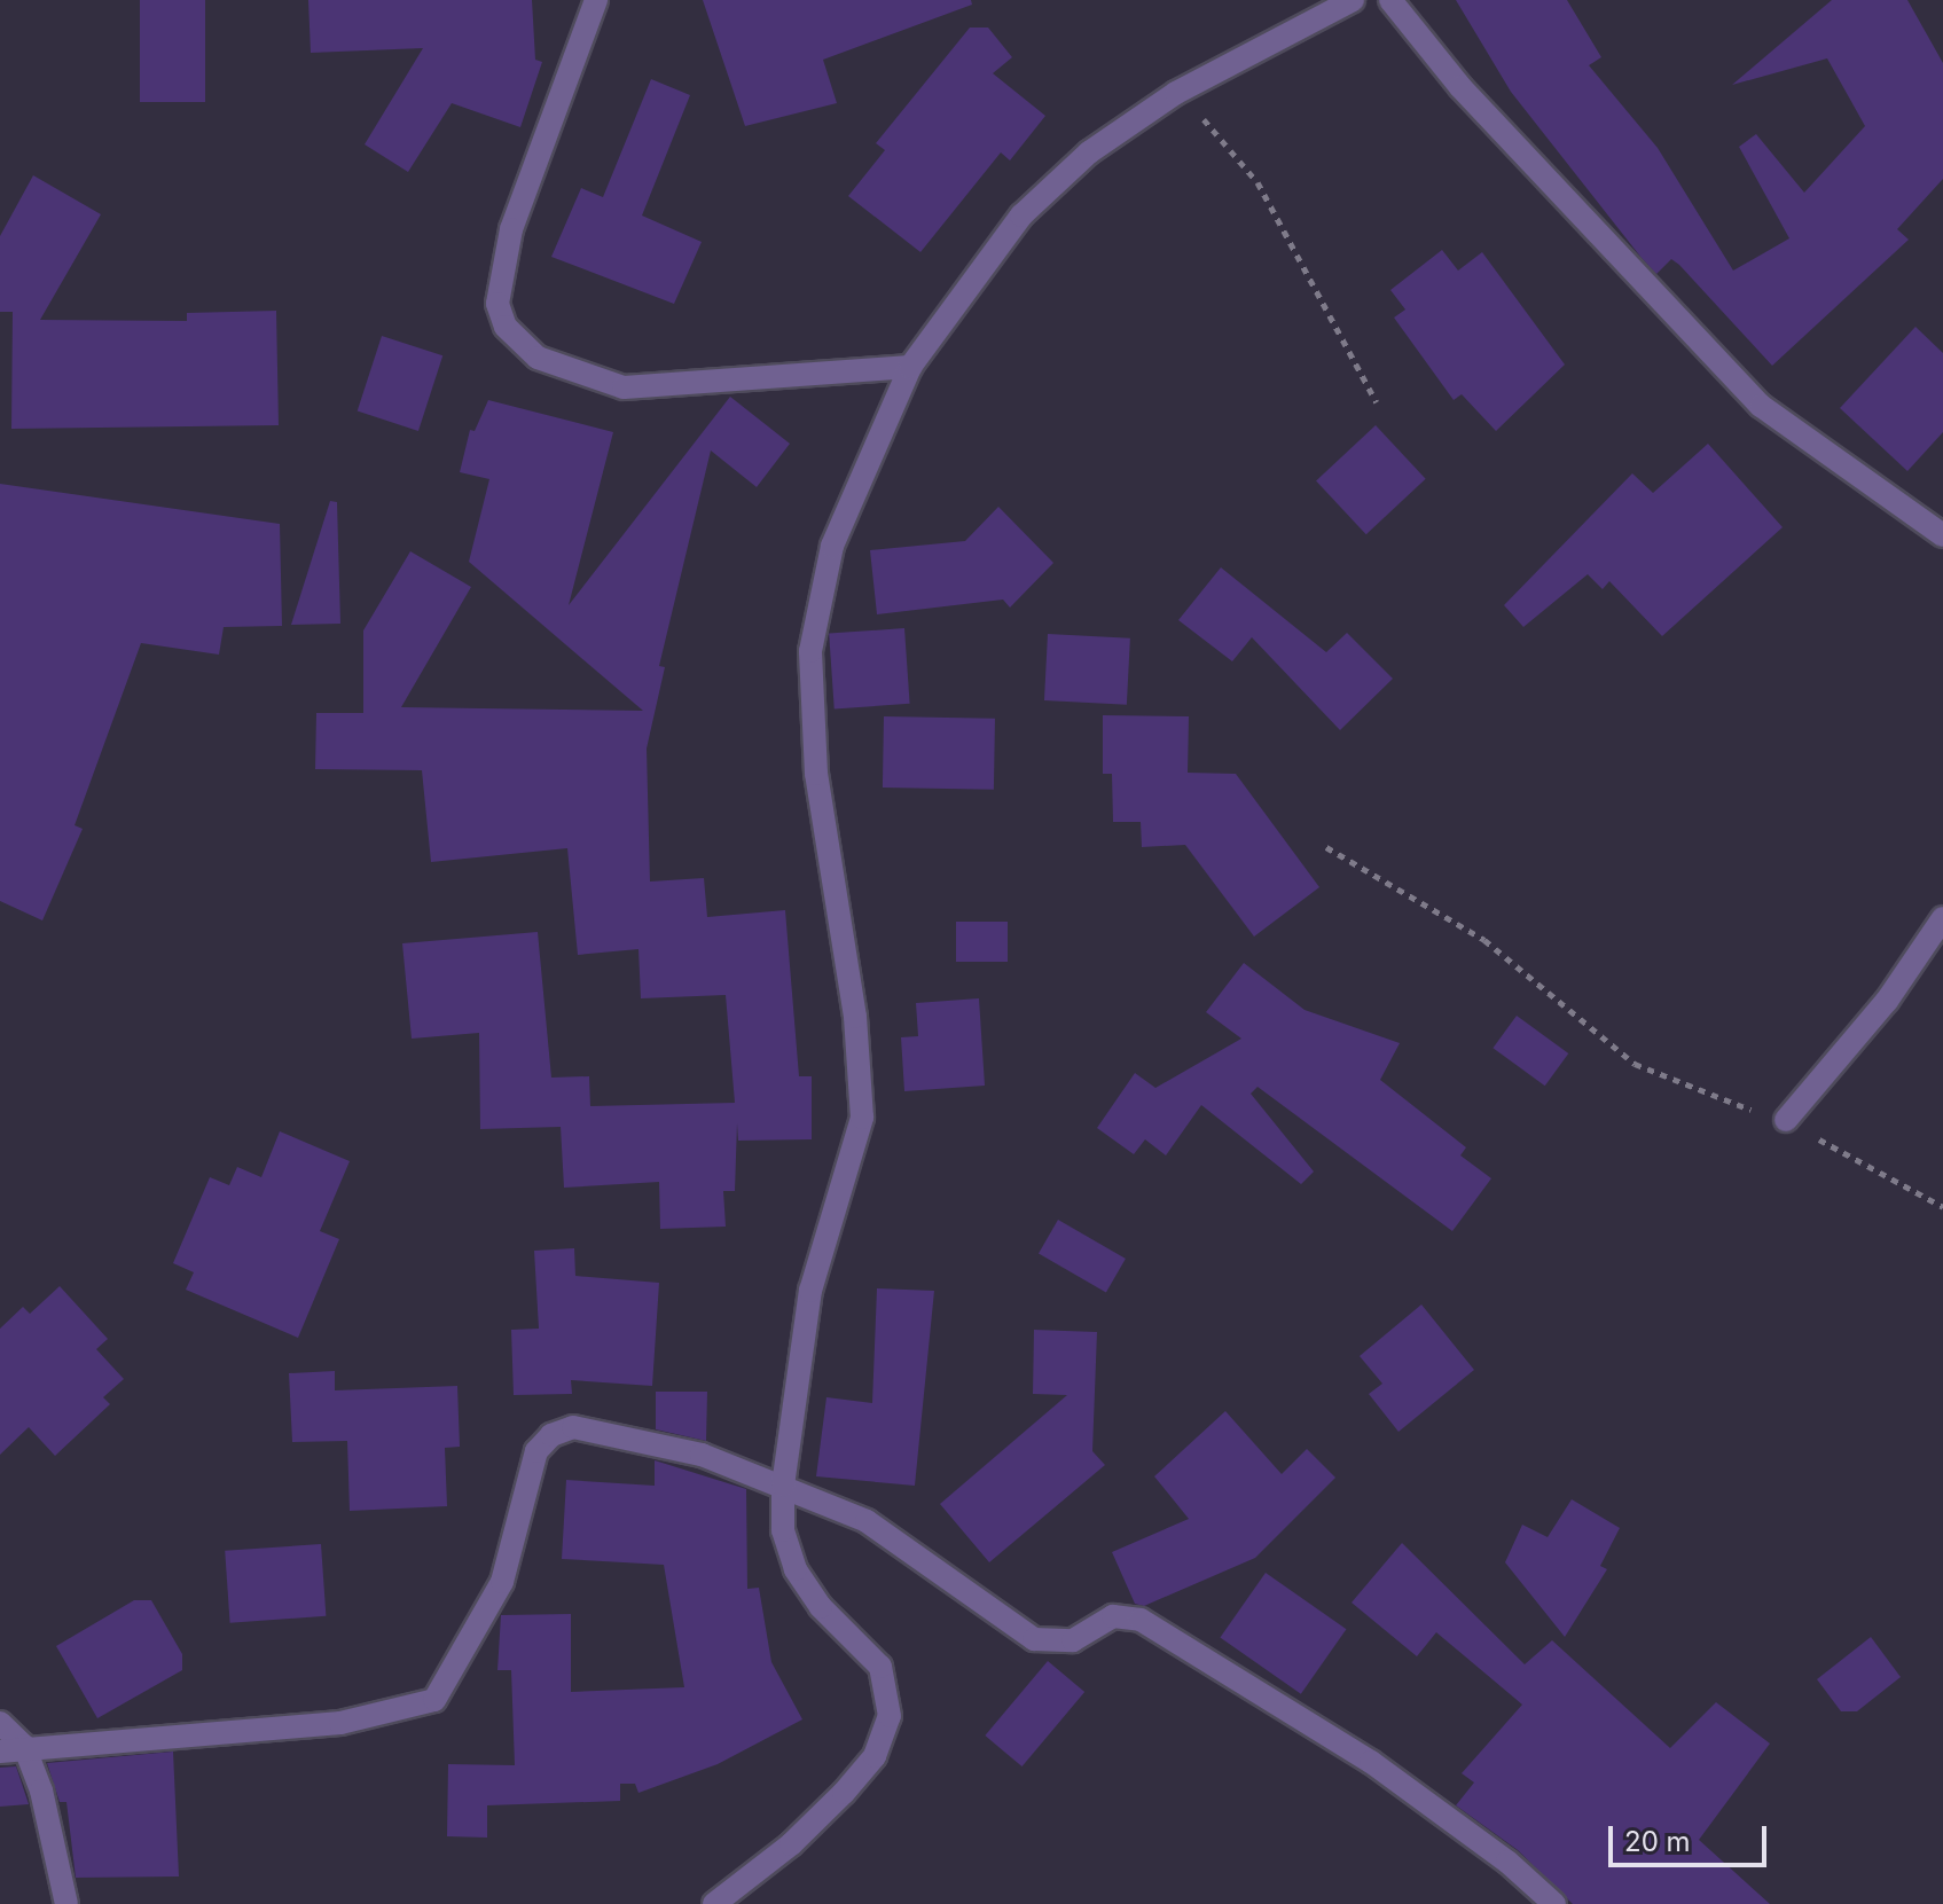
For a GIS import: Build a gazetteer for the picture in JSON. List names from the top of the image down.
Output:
{
  "scale_bar": "20 m"
}
